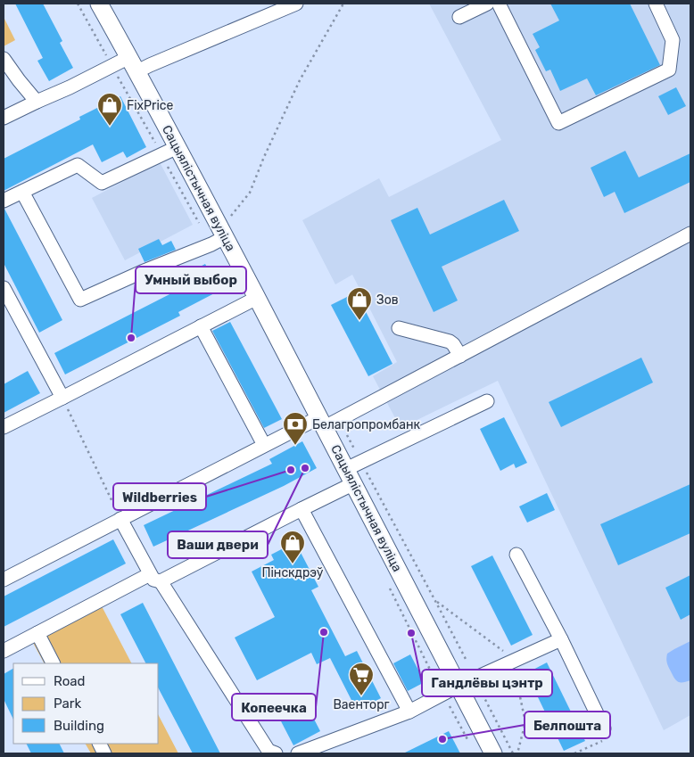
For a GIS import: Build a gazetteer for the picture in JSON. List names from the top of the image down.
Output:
{
  "streets": {
    "main road": ["Сацыялістычная вуліца"]
  },
  "places": {
    "shop": ["FixPrice", "Зов", "Пінскдрэў"],
    "other": [
      "Умный выбор",
      "Ваши двери",
      "Wildberries",
      "Копеечка",
      "Гандлёвы цэнтр",
      "Белпошта"
    ],
    "bank": ["Белагропромбанк"],
    "supermarket": ["Ваенторг"]
  },
  "legend": ["Road", "Park", "Building"]
}
